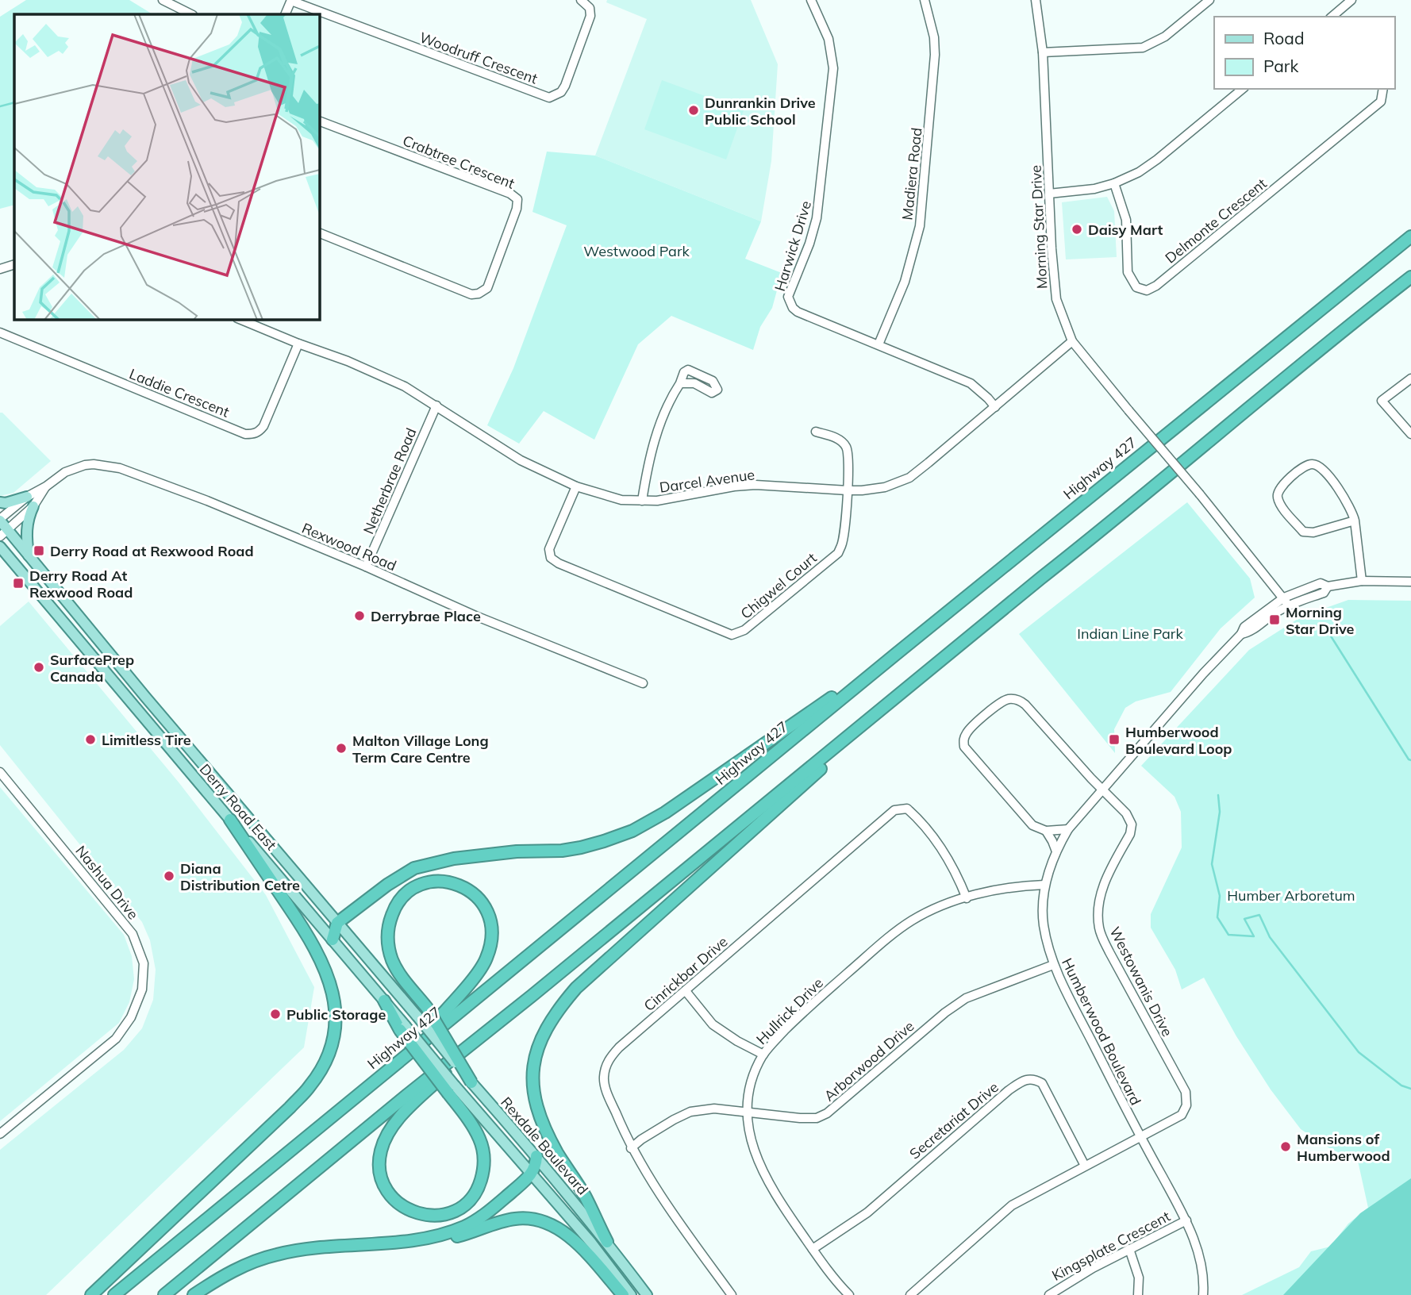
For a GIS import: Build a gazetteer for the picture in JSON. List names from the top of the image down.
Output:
{
  "streets": {
    "highway": ["Highway 427"],
    "main road": ["Derry Road East", "Rexdale Boulevard"],
    "street": [
      "Woodruff Crescent",
      "Crabtree Crescent",
      "Madiera Road",
      "Delmonte Crescent",
      "Morning Star Drive",
      "Harwick Drive",
      "Laddie Crescent",
      "Netherbrae Road",
      "Darcel Avenue",
      "Rexwood Road",
      "Chigwel Court",
      "Nashua Drive",
      "Cinrickbar Drive",
      "Westowanis Drive",
      "Hullrick Drive",
      "Humberwood Boulevard",
      "Arborwood Drive",
      "Secretariat Drive",
      "Kingsplate Crescent"
    ]
  },
  "crossings": [
    ["Madiera Road", "Harwick Drive"],
    ["Morning Star Drive", "Darcel Avenue"],
    ["Morning Star Drive", "Humberwood Boulevard"],
    ["Harwick Drive", "Darcel Avenue"],
    ["Laddie Crescent", "Darcel Avenue"],
    ["Netherbrae Road", "Darcel Avenue"],
    ["Netherbrae Road", "Rexwood Road"],
    ["Darcel Avenue", "Chigwel Court"],
    ["Rexwood Road", "Derry Road East"],
    ["Derry Road East", "Rexdale Boulevard"],
    ["Cinrickbar Drive", "Hullrick Drive"],
    ["Cinrickbar Drive", "Arborwood Drive"],
    ["Westowanis Drive", "Humberwood Boulevard"],
    ["Hullrick Drive", "Humberwood Boulevard"],
    ["Hullrick Drive", "Arborwood Drive"],
    ["Hullrick Drive", "Secretariat Drive"],
    ["Humberwood Boulevard", "Arborwood Drive"],
    ["Humberwood Boulevard", "Kingsplate Crescent"]
  ],
  "parks": ["Westwood Park", "Indian Line Park", "Humber Arboretum"],
  "places": {
    "other": [
      "Dunrankin Drive Public School",
      "Daisy Mart",
      "Derrybrae Place",
      "SurfacePrep Canada",
      "Limitless Tire",
      "Malton Village Long Term Care Centre",
      "Diana Distribution Cetre",
      "Public Storage",
      "Mansions of Humberwood"
    ],
    "transit": [
      "Derry Road at Rexwood Road",
      "Derry Road At Rexwood Road",
      "Morning Star Drive",
      "Humberwood Boulevard Loop"
    ]
  },
  "legend": ["Road", "Park"]
}
